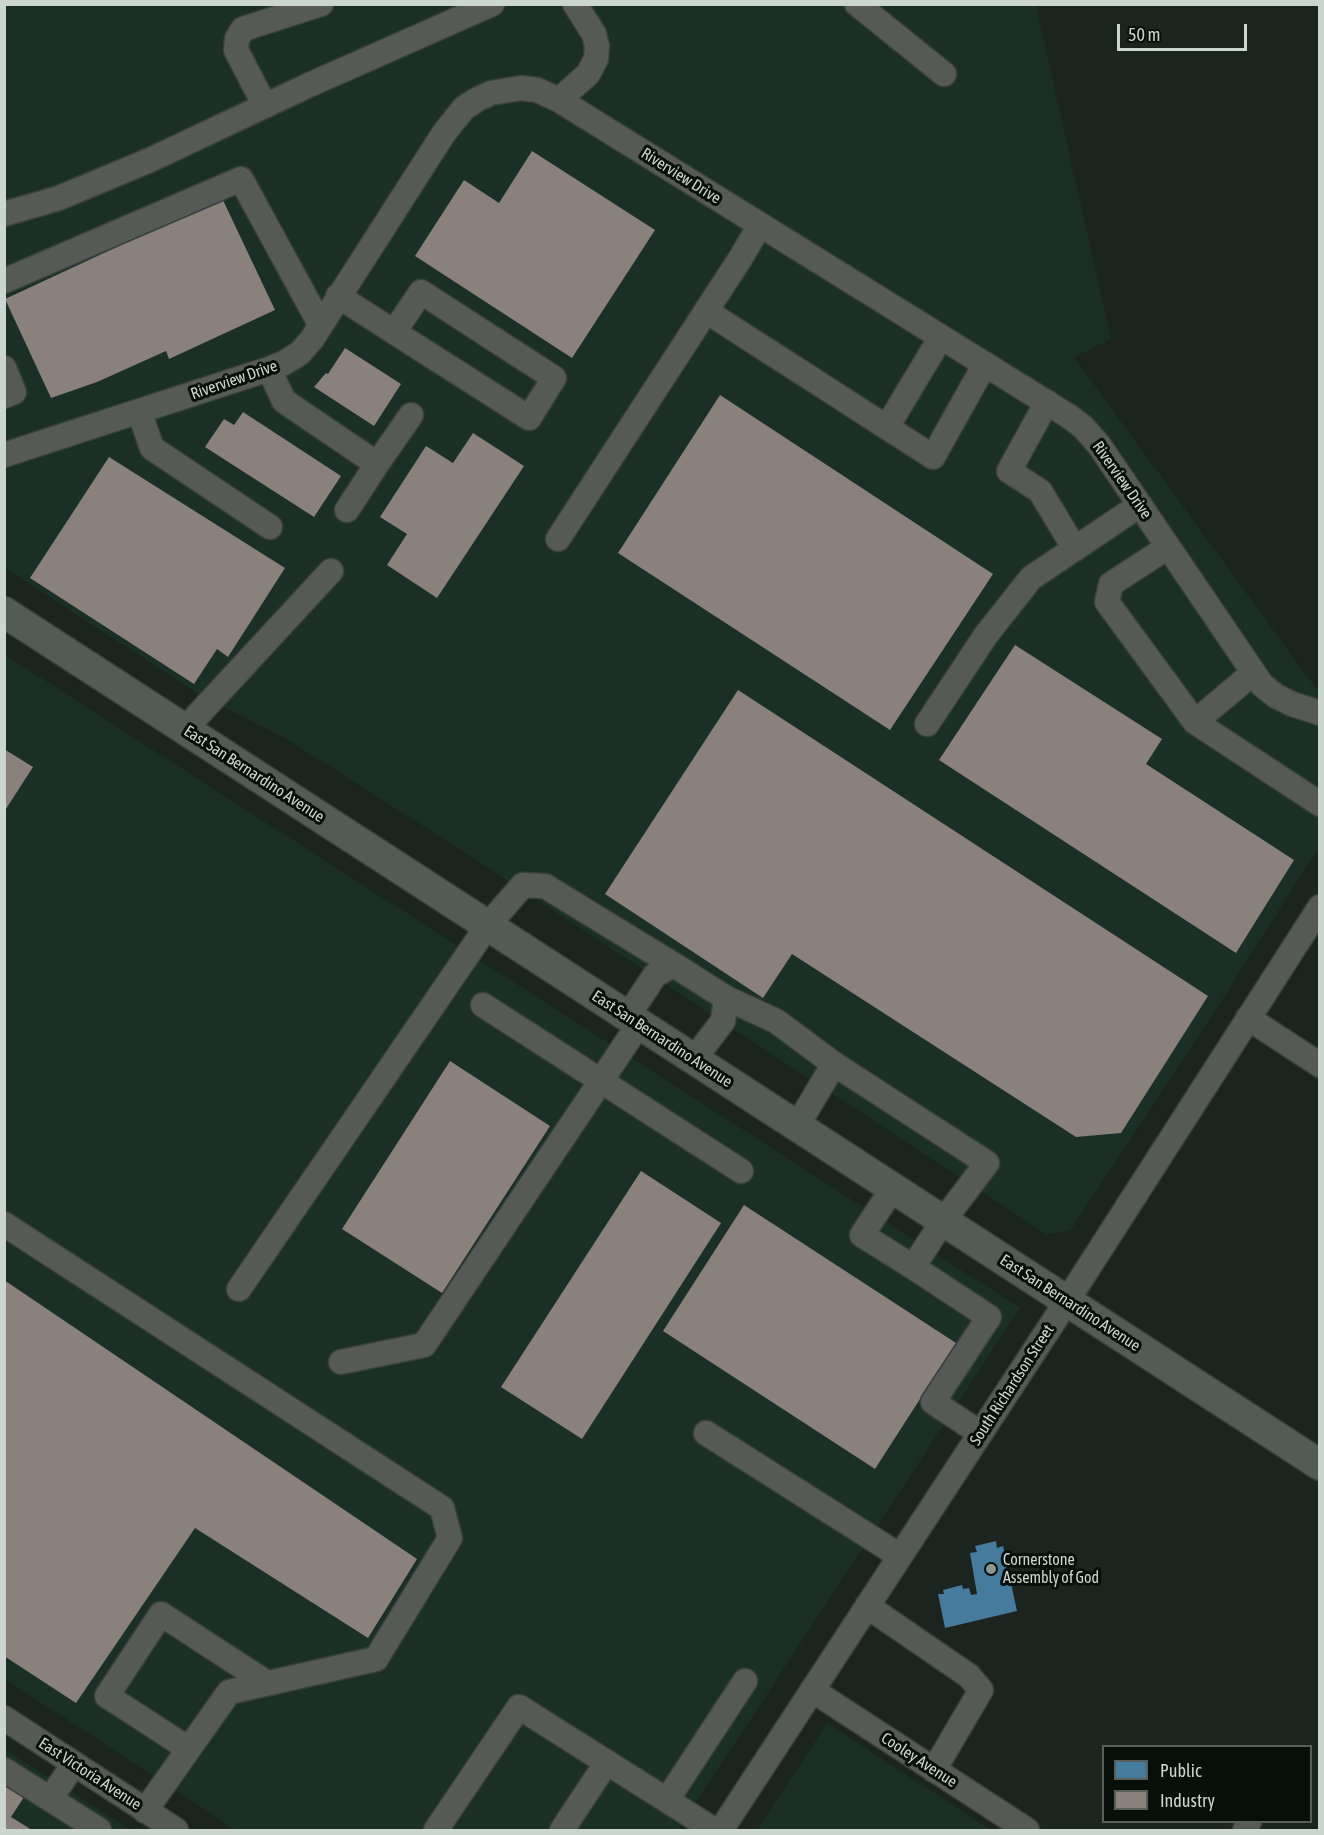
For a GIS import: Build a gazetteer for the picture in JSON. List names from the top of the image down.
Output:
{
  "streets": {
    "main road": ["East San Bernardino Avenue"],
    "street": [
      "Riverview Drive",
      "South Richardson Street",
      "Cooley Avenue",
      "East Victoria Avenue"
    ]
  },
  "crossings": [
    ["East San Bernardino Avenue", "South Richardson Street"],
    ["South Richardson Street", "Cooley Avenue"]
  ],
  "places": ["Cornerstone Assembly of God"],
  "legend": ["Public", "Industry"],
  "scale_bar": "50 m"
}
